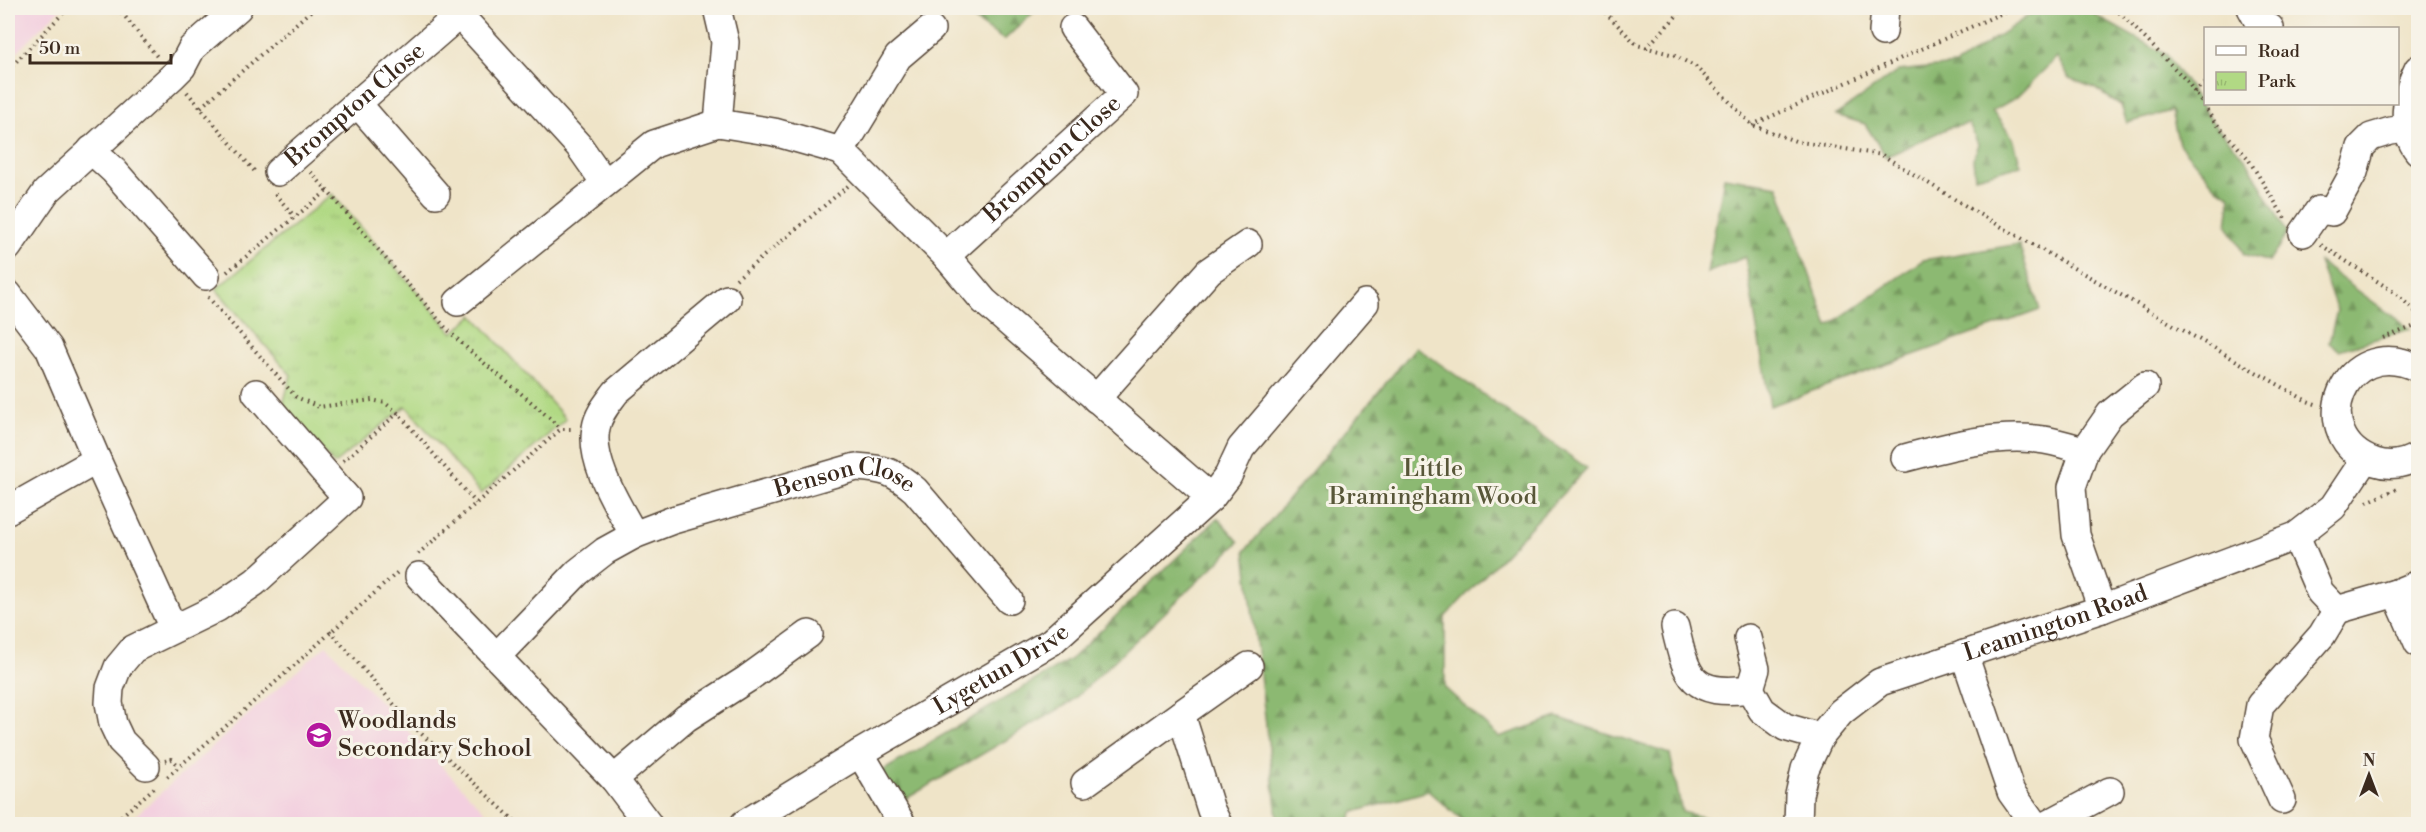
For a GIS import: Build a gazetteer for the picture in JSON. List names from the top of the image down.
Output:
{
  "streets": {
    "street": [
      "Brompton Close",
      "Benson Close",
      "Leamington Road",
      "Lygetun Drive"
    ]
  },
  "parks": ["Little Bramingham Wood"],
  "places": {
    "school or university": ["Woodlands Secondary School"]
  },
  "legend": ["Road", "Park"],
  "scale_bar": "50 m",
  "north": "top"
}
